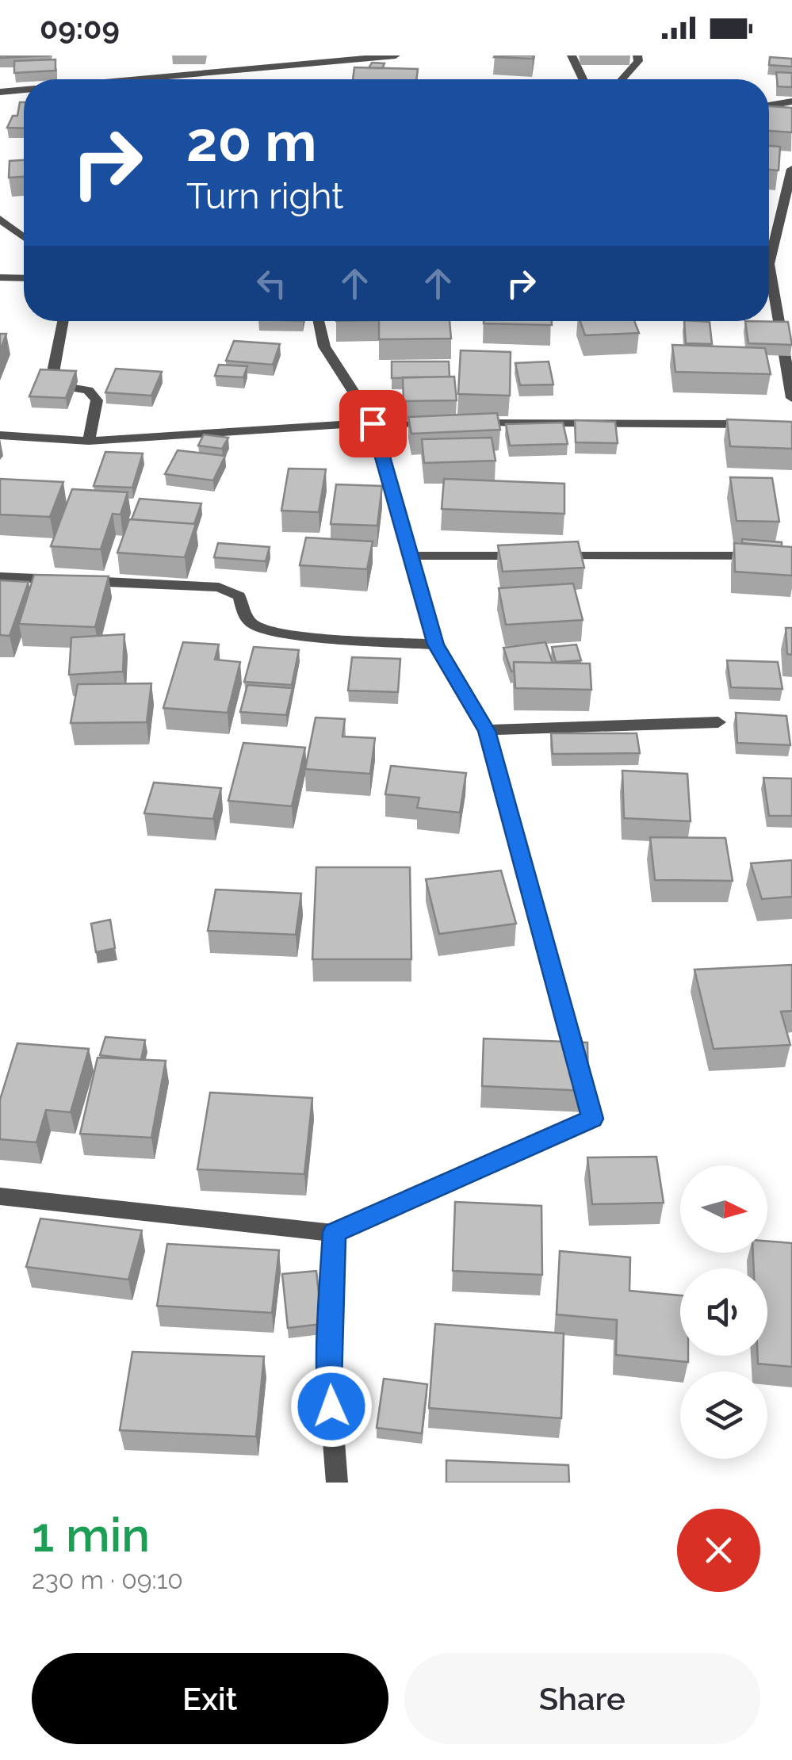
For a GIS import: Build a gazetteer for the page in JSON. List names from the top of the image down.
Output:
{
  "north": "right",
  "page": {
    "status": "09:09",
    "turn": ["20 m", "Turn right"],
    "heading": ["1 min", "230 m · 09:10"],
    "buttons": ["Exit", "Share"]
  }
}
